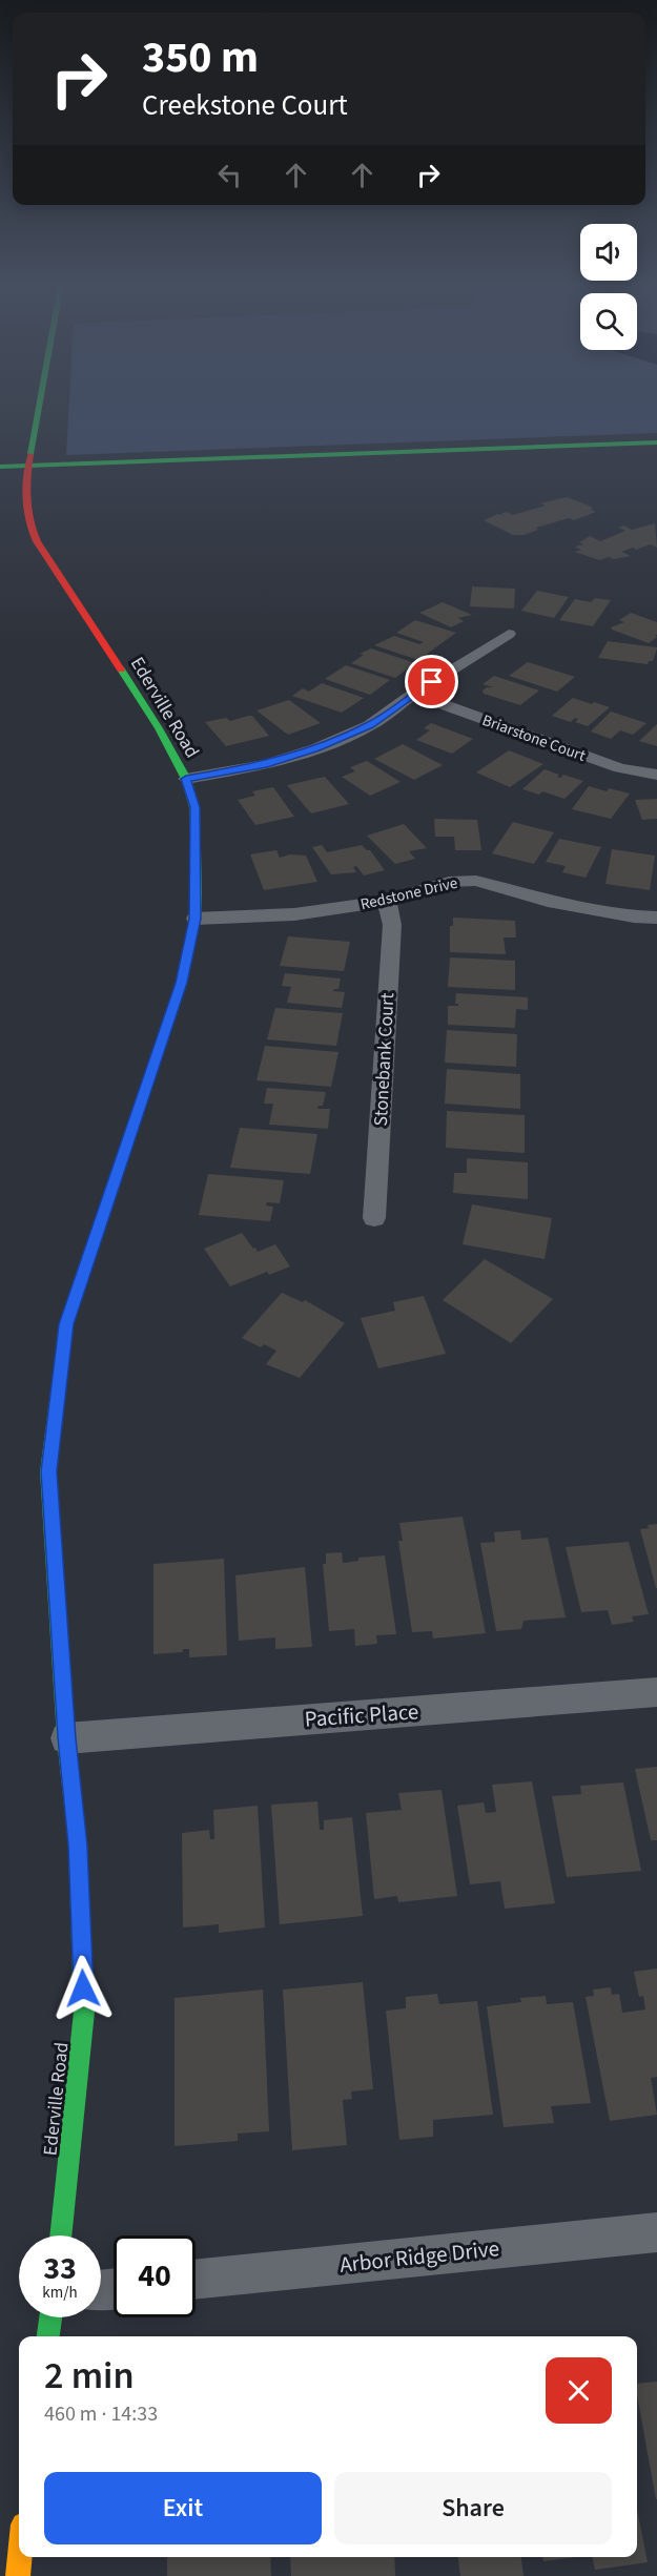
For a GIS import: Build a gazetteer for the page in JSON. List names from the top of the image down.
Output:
{
  "streets": {
    "street": [
      "Ederville Road",
      "Briarstone Court",
      "Redstone Drive",
      "Stonebank Court",
      "Pacific Place",
      "Arbor Ridge Drive"
    ]
  },
  "crossings": [
    ["Ederville Road", "Redstone Drive"],
    ["Ederville Road", "Pacific Place"],
    ["Redstone Drive", "Stonebank Court"]
  ],
  "page": {
    "turn": ["350 m", "Creekstone Court"],
    "speed": "33 km/h",
    "limit": "40",
    "heading": ["2 min", "460 m · 14:33"],
    "buttons": ["Exit", "Share"]
  }
}
